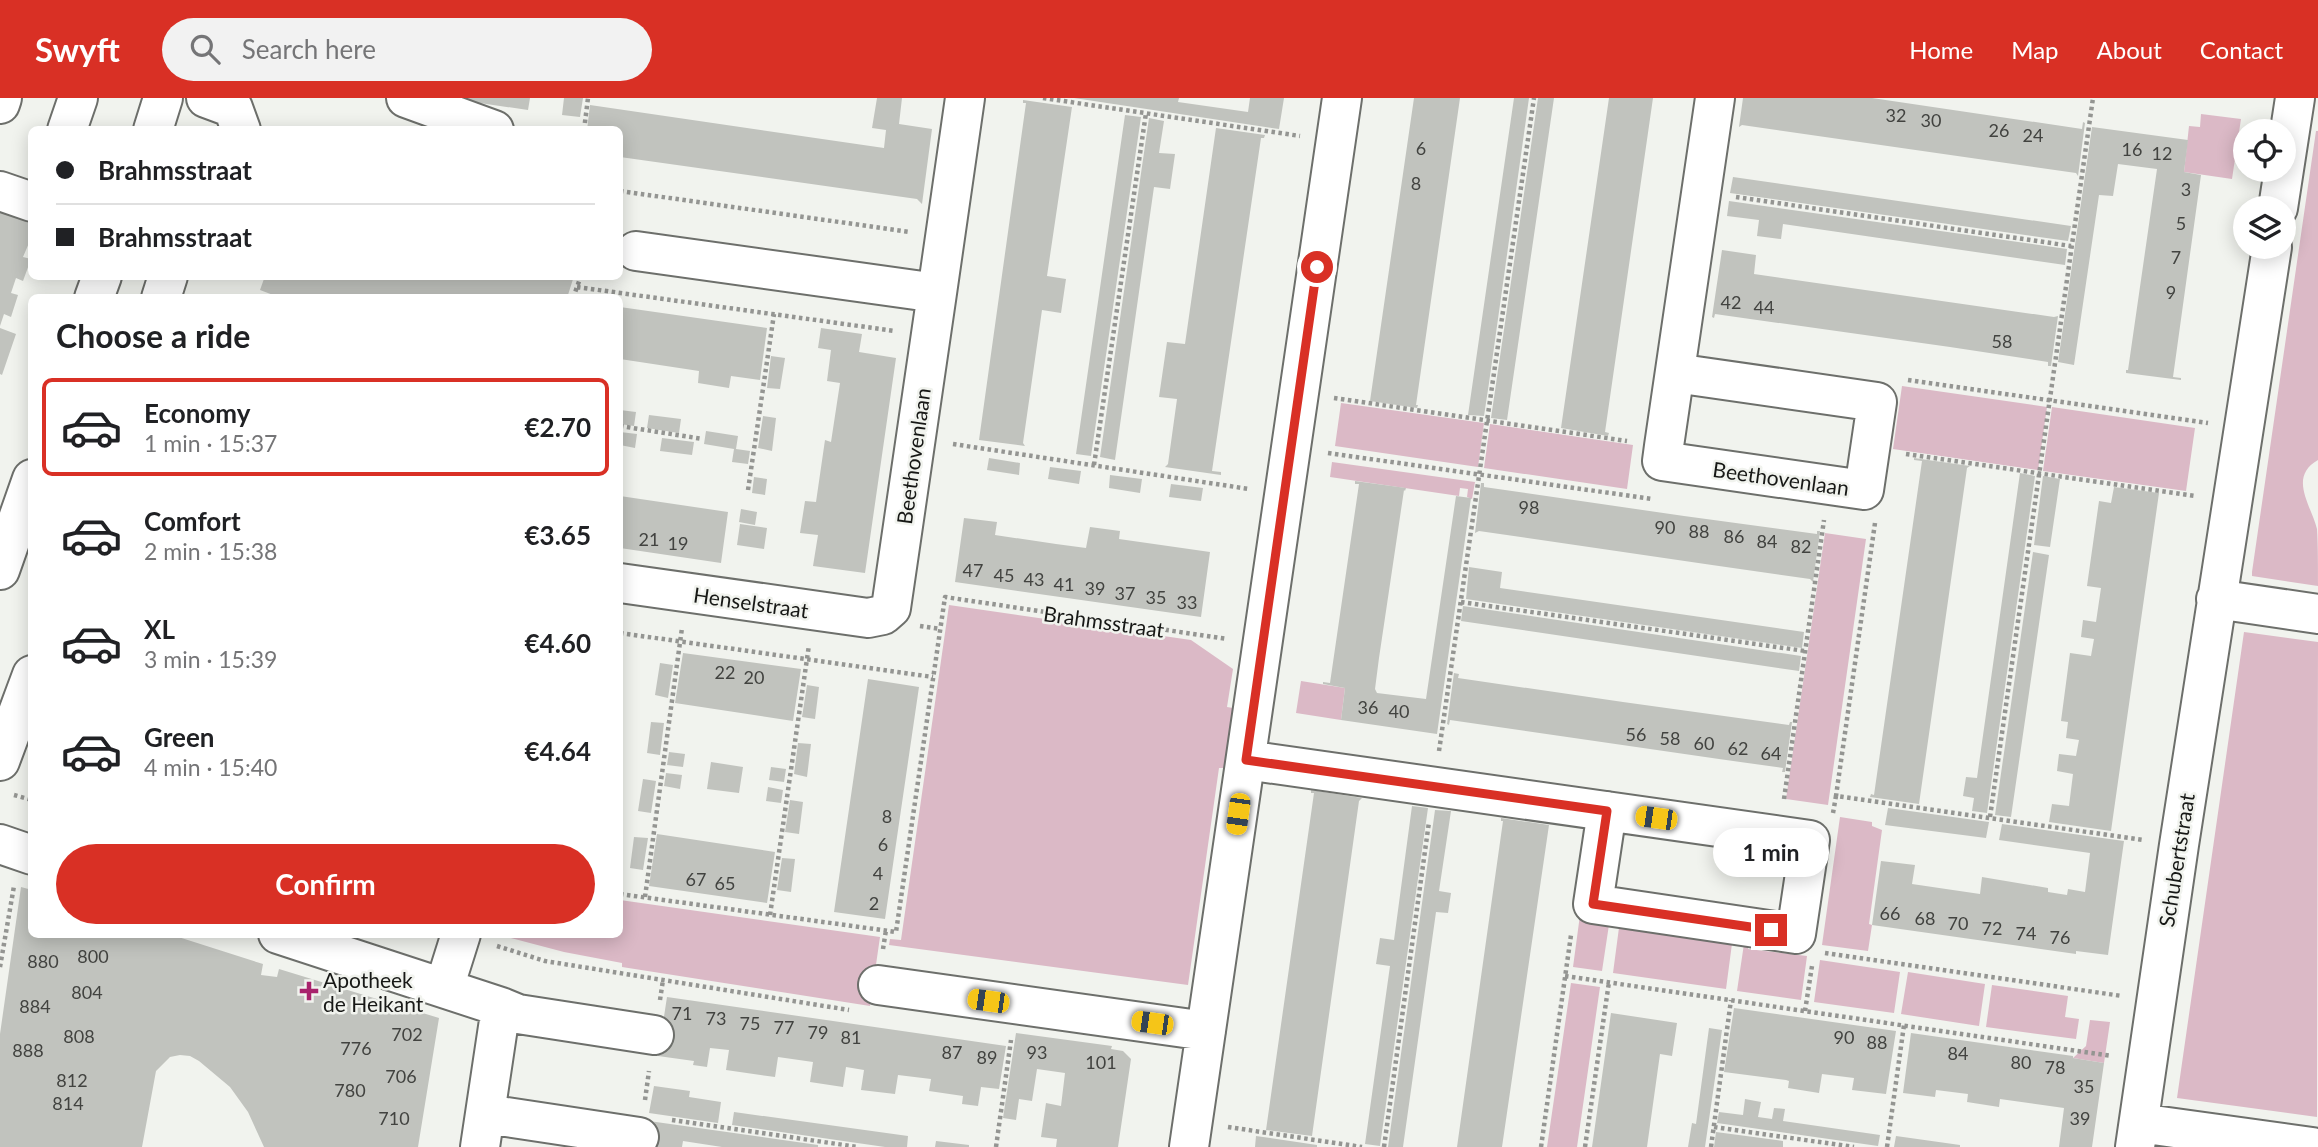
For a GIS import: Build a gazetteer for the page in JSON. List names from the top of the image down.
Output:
{
  "streets": {
    "street": ["Beethovenlaan", "Henselstraat", "Schubertstraat"],
    "path": ["Brahmsstraat"]
  },
  "crossings": [
    ["Beethovenlaan", "Henselstraat"]
  ],
  "places": {
    "health": ["Apotheek de Heikant"]
  },
  "house_numbers": [
    "32",
    "30",
    "26",
    "24",
    "6",
    "16",
    "12",
    "8",
    "3",
    "5",
    "7",
    "9",
    "42",
    "44",
    "58",
    "98",
    "90",
    "88",
    "86",
    "21",
    "84",
    "19",
    "82",
    "47",
    "45",
    "43",
    "41",
    "39",
    "37",
    "35",
    "33",
    "22",
    "20",
    "36",
    "40",
    "56",
    "58",
    "60",
    "62",
    "64",
    "8",
    "6",
    "4",
    "67",
    "65",
    "2",
    "66",
    "68",
    "70",
    "72",
    "74",
    "76",
    "800",
    "880",
    "804",
    "884",
    "71",
    "73",
    "75",
    "77",
    "79",
    "702",
    "808",
    "81",
    "90",
    "88",
    "776",
    "888",
    "87",
    "93",
    "84",
    "89",
    "101",
    "80",
    "78",
    "706",
    "812",
    "35",
    "780",
    "814",
    "710",
    "39"
  ],
  "page": {
    "header": "Swyft",
    "search": "Search here",
    "nav": [
      "Home",
      "Map",
      "About",
      "Contact"
    ],
    "banner": ["Brahmsstraat", "Brahmsstraat"],
    "heading": "Choose a ride",
    "list": [
      {
        "name": "Economy",
        "note": "1 min · 15:37",
        "value": "€2.70"
      },
      {
        "name": "Comfort",
        "note": "2 min · 15:38",
        "value": "€3.65"
      },
      {
        "name": "XL",
        "note": "3 min · 15:39",
        "value": "€4.60"
      },
      {
        "name": "Green",
        "note": "4 min · 15:40",
        "value": "€4.64"
      }
    ],
    "bubble": "1 min",
    "buttons": "Confirm"
  }
}
